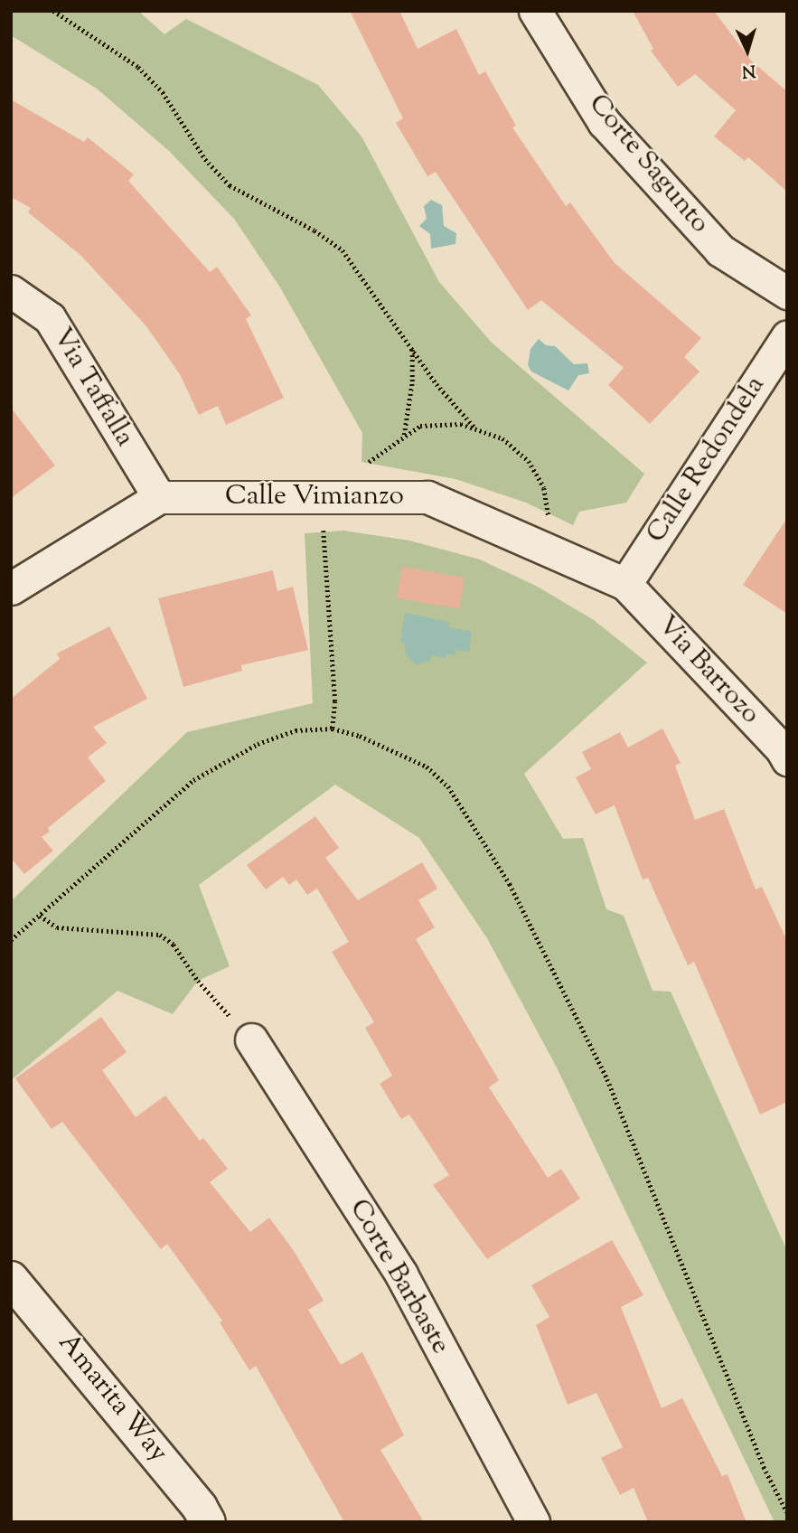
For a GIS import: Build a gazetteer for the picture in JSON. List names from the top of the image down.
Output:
{
  "streets": {
    "street": [
      "Corte Sagunto",
      "Via Taffalla",
      "Calle Redondela",
      "Calle Vimianzo",
      "Via Barrozo",
      "Corte Barbaste",
      "Amarita Way"
    ]
  },
  "crossings": [
    ["Via Taffalla", "Calle Vimianzo"],
    ["Calle Redondela", "Calle Vimianzo"],
    ["Calle Redondela", "Via Barrozo"],
    ["Calle Vimianzo", "Via Barrozo"]
  ],
  "north": "bottom"
}
